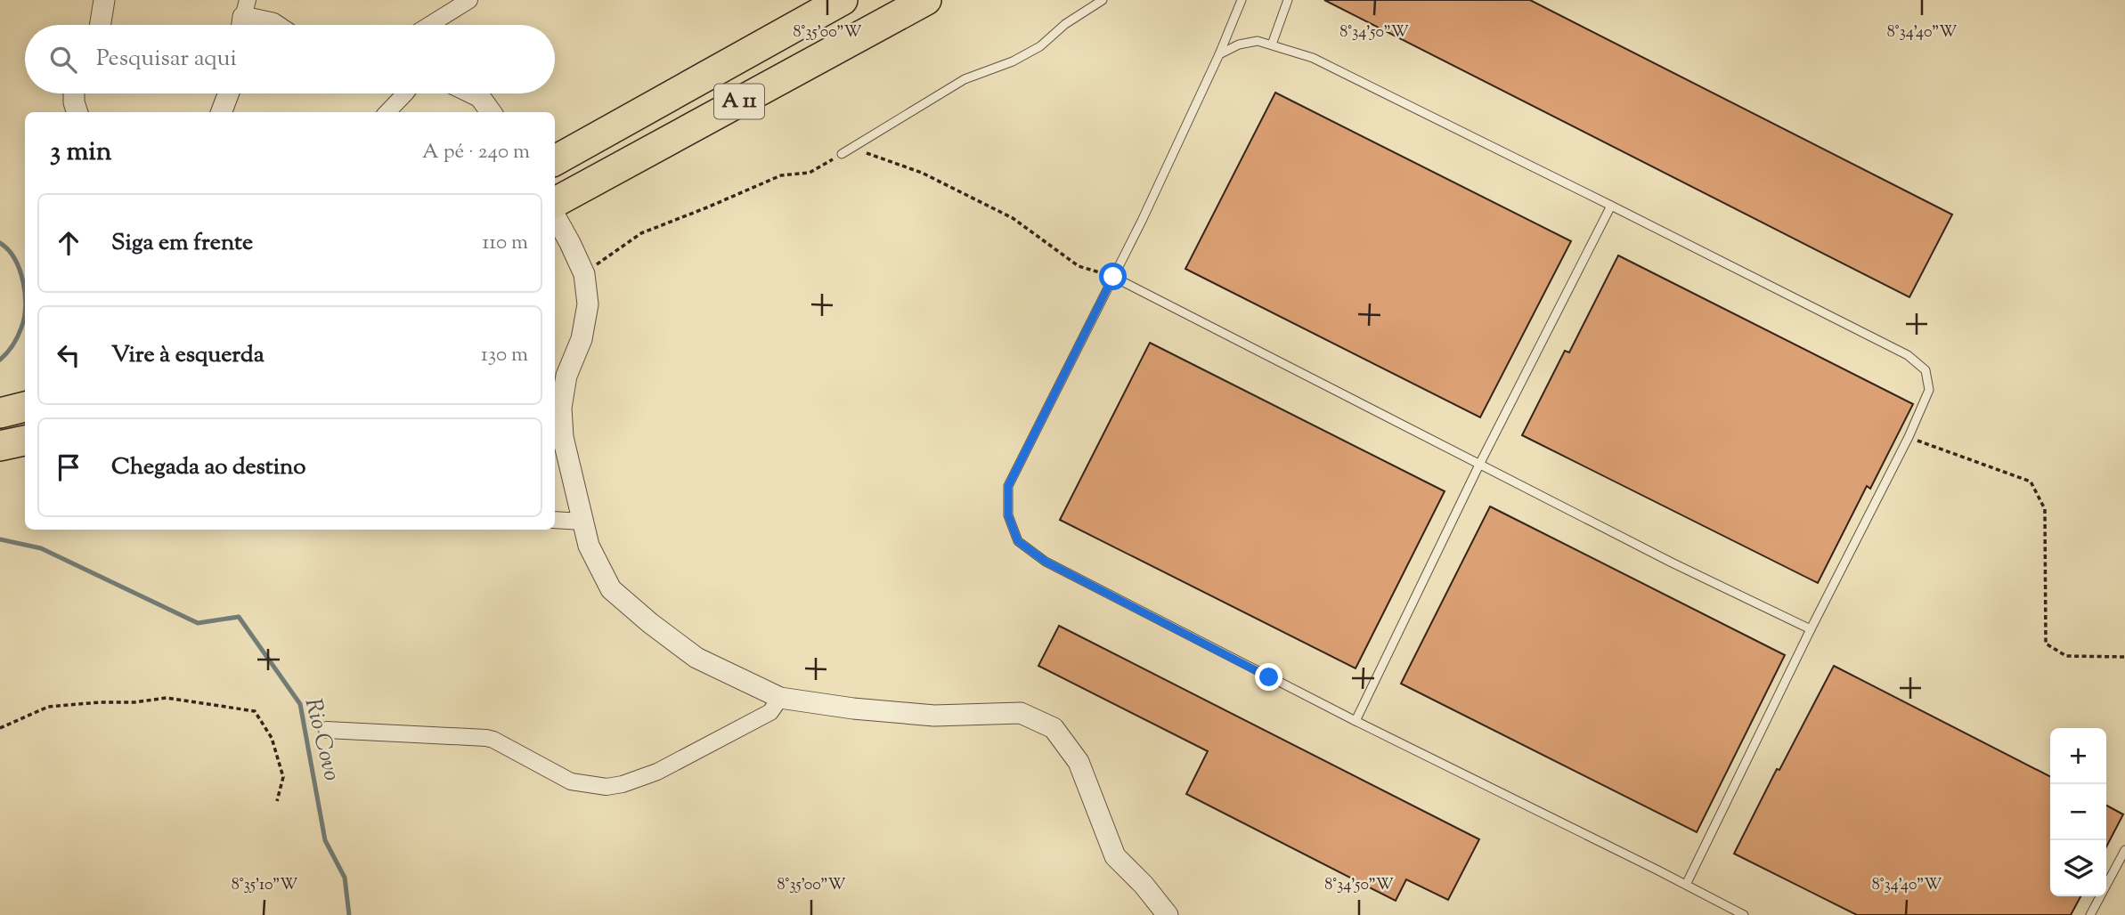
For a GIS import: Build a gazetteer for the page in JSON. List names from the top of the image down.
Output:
{
  "streets": {
    "highway": ["A 11"]
  },
  "water": ["Rio Covo"],
  "page": {
    "search": "Pesquisar aqui",
    "heading": ["3 min", "A pé · 240 m"],
    "list": [
      ["Siga em frente", "110 m"],
      ["Vire à esquerda", "130 m"],
      "Chegada ao destino"
    ],
    "map_buttons": ["+", "−"]
  },
  "coordinates": [
    "8°35'00\"W",
    "8°34'50\"W",
    "8°34'40\"W",
    "8°35'10\"W"
  ]
}
